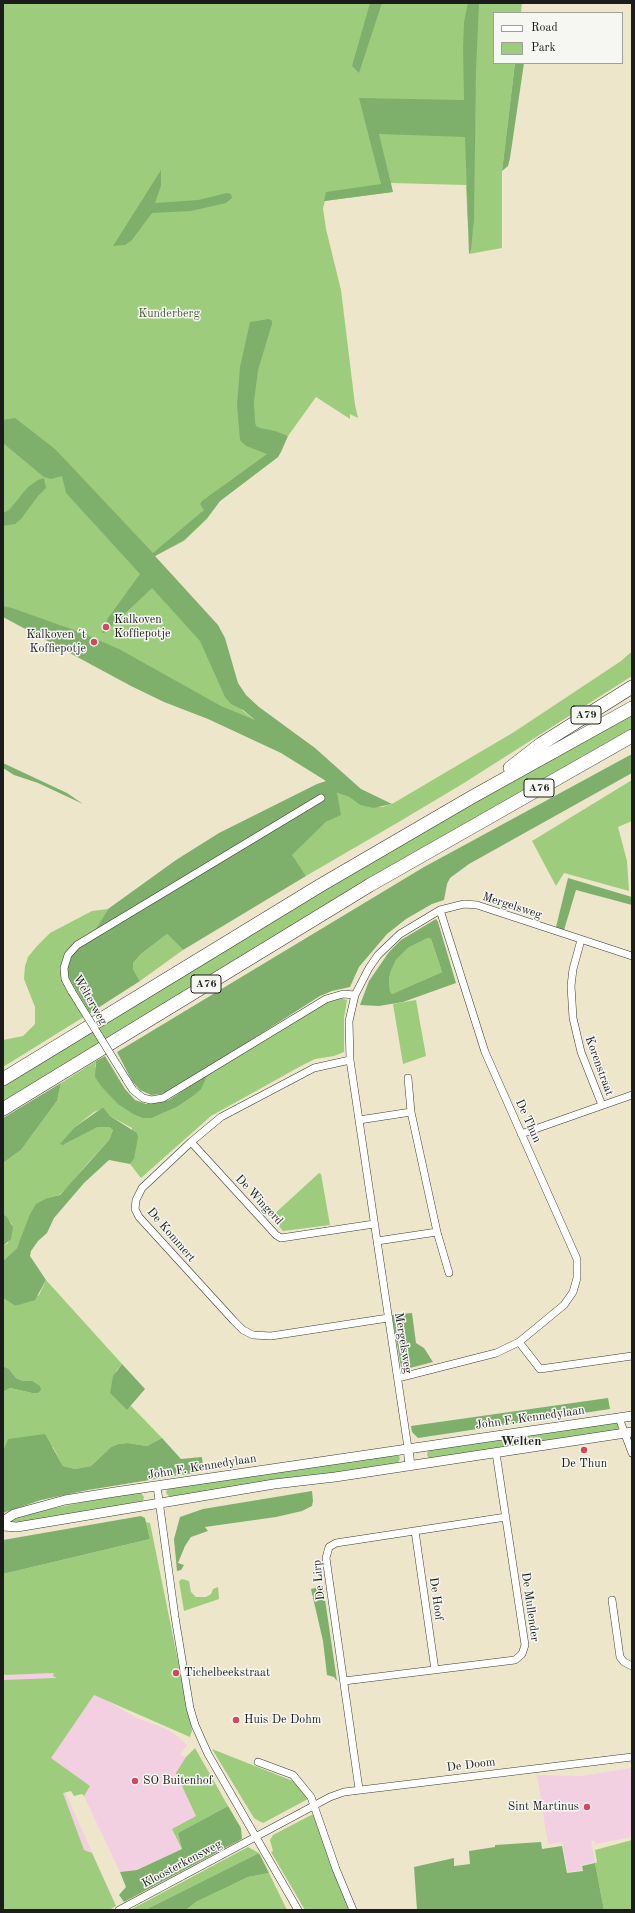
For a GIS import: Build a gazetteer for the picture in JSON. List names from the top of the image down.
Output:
{
  "streets": {
    "highway": ["A79", "A76"],
    "street": [
      "Mergelsweg",
      "Welterweg",
      "Korenstraat",
      "De Thun",
      "De Wingerd",
      "De Kommert",
      "John F. Kennedylaan",
      "De Lirp",
      "De Hoof",
      "De Mullender",
      "De Doom",
      "Kloosterkensweg"
    ]
  },
  "crossings": [
    ["A79", "A76"],
    ["Mergelsweg", "Welterweg"],
    ["Mergelsweg", "Korenstraat"],
    ["Mergelsweg", "De Thun"],
    ["Mergelsweg", "De Wingerd"],
    ["Mergelsweg", "De Kommert"],
    ["Mergelsweg", "John F. Kennedylaan"],
    ["De Wingerd", "De Kommert"],
    ["De Lirp", "De Hoof"],
    ["De Lirp", "De Mullender"],
    ["De Lirp", "De Doom"],
    ["De Hoof", "De Mullender"],
    ["De Doom", "Kloosterkensweg"]
  ],
  "districts": ["Welten"],
  "parks": ["Kunderberg"],
  "places": [
    "Kalkoven Koffiepotje",
    "Kalkoven ´t Koffiepotje",
    "De Thun",
    "Tichelbeekstraat",
    "Huis De Dohm",
    "SO Buitenhof",
    "Sint Martinus"
  ],
  "legend": ["Road", "Park"]
}
